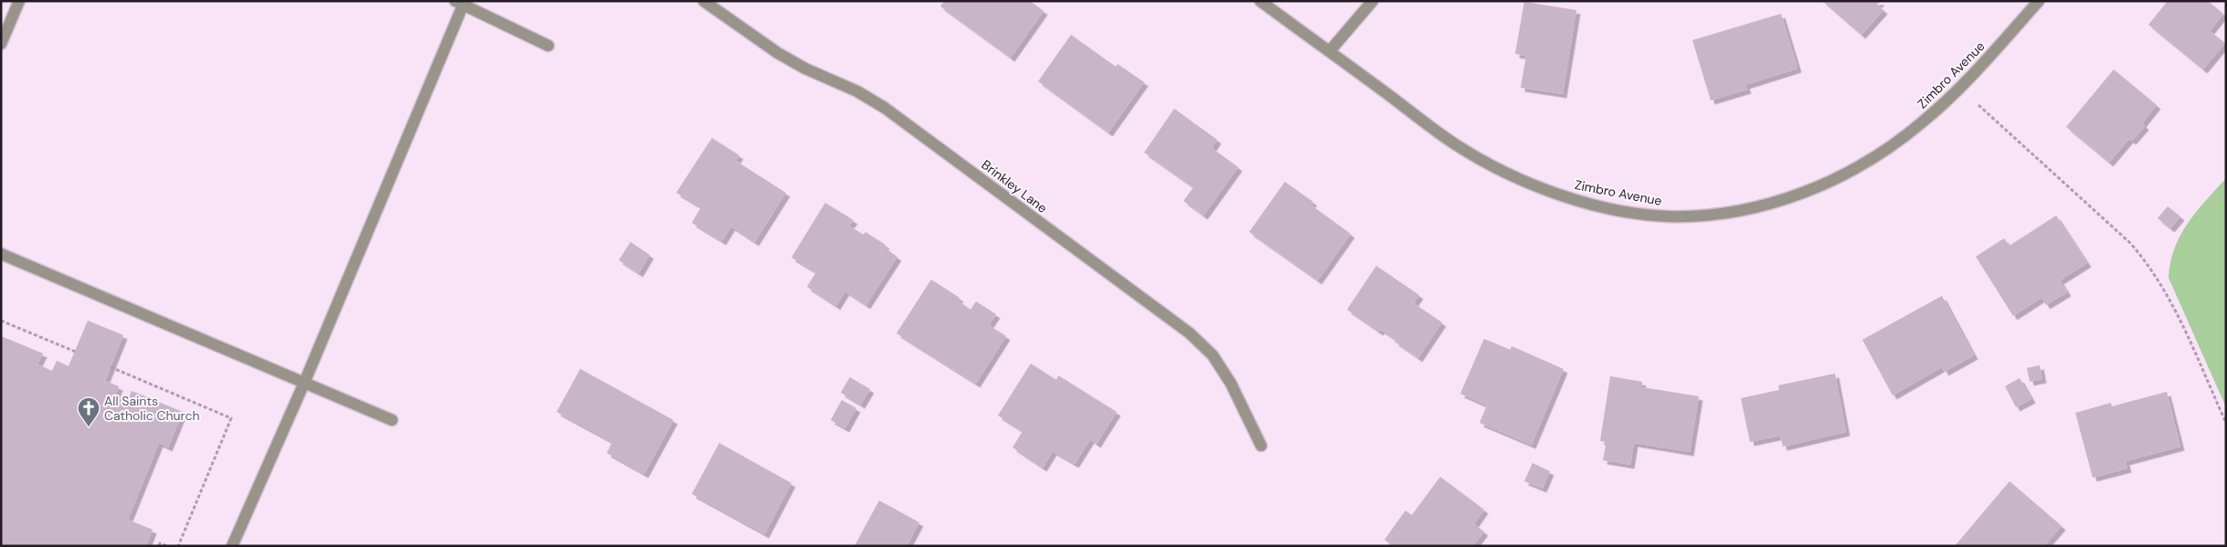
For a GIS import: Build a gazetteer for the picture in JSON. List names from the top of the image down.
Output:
{
  "streets": {
    "street": ["Zimbro Avenue", "Brinkley Lane"]
  },
  "places": {
    "church": ["All Saints Catholic Church"]
  }
}
